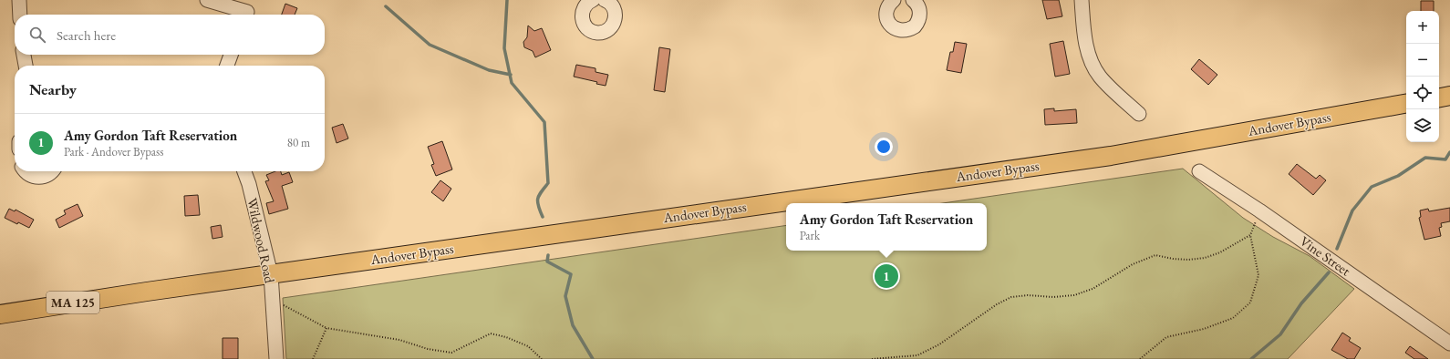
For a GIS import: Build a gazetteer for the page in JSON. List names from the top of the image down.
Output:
{
  "streets": {
    "main road": ["Andover Bypass", "MA 125"],
    "street": ["Wildwood Road", "Vine Street"]
  },
  "crossings": [
    ["Andover Bypass", "Wildwood Road"]
  ],
  "page": {
    "map_buttons": ["+", "−"],
    "search": "Search here",
    "heading": "Nearby",
    "list": [
      {
        "mark": "1",
        "name": "Amy Gordon Taft Reservation",
        "note": "Park · Andover Bypass",
        "value": "80 m"
      }
    ],
    "popup": ["Amy Gordon Taft Reservation", "Park"],
    "pins": "1"
  }
}
